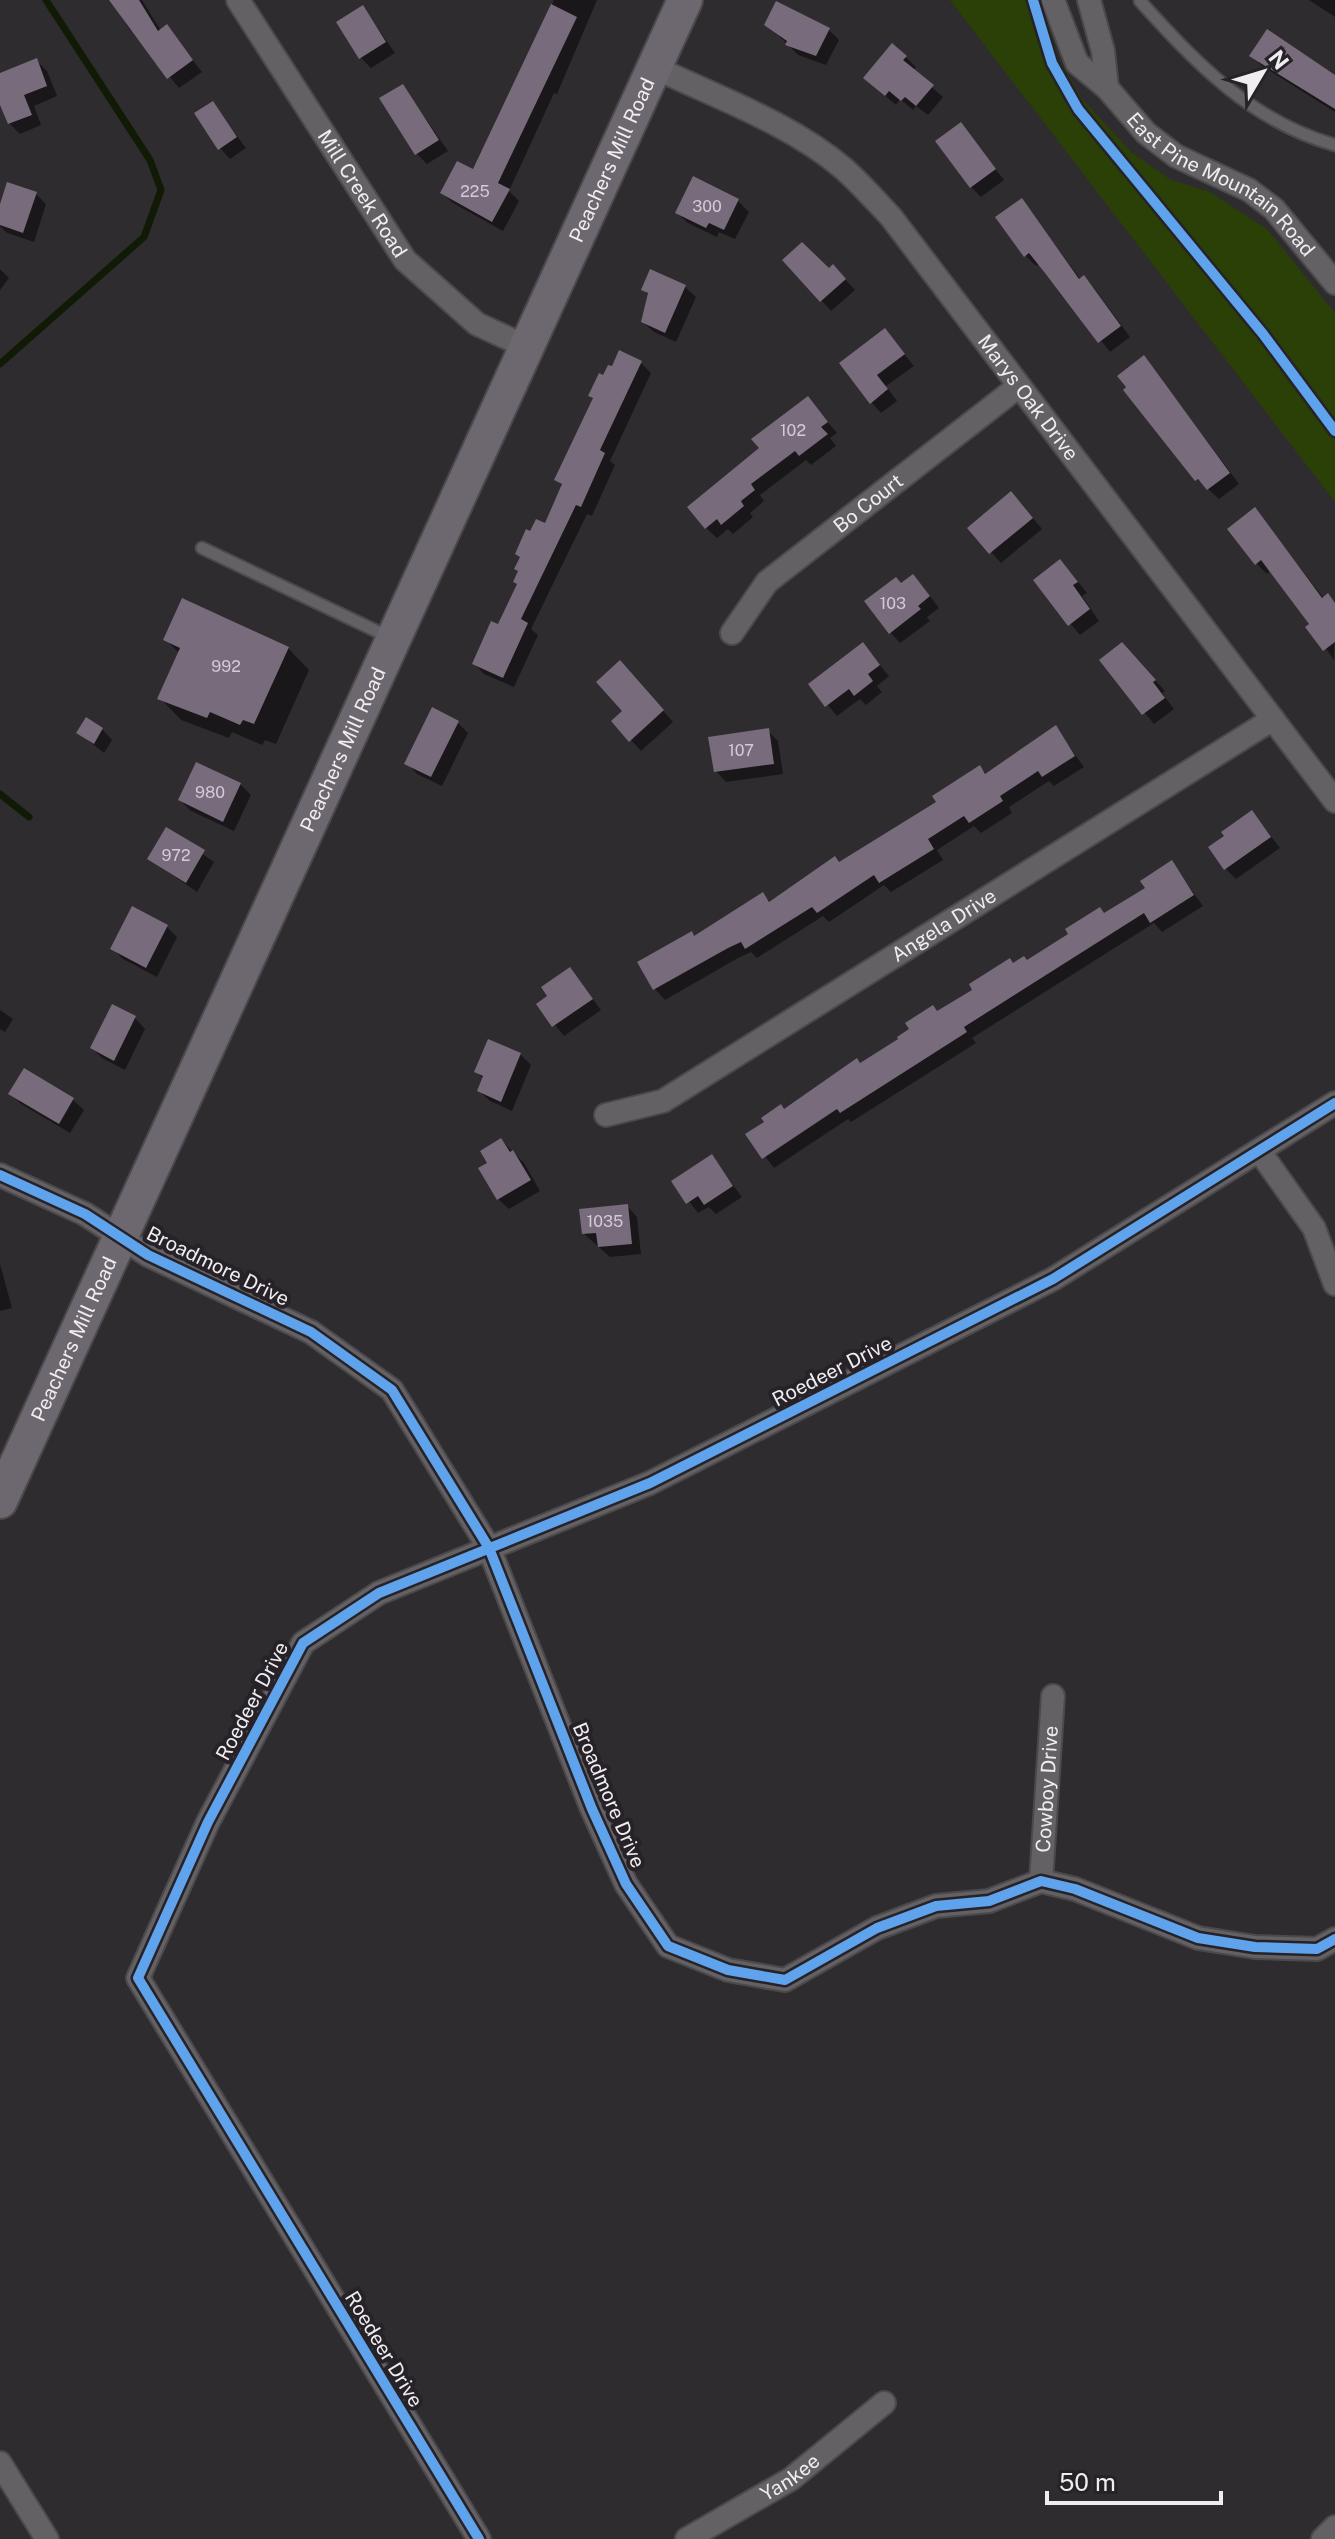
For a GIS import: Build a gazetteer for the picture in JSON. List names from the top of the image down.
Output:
{
  "streets": {
    "main road": ["Peachers Mill Road"],
    "street": [
      "East Pine Mountain Road",
      "Mill Creek Road",
      "Marys Oak Drive",
      "Bo Court",
      "Angela Drive",
      "Broadmore Drive",
      "Roedeer Drive",
      "Cowboy Drive",
      "Yankee"
    ]
  },
  "crossings": [
    ["Peachers Mill Road", "Mill Creek Road"],
    ["Peachers Mill Road", "Marys Oak Drive"],
    ["Peachers Mill Road", "Broadmore Drive"],
    ["Marys Oak Drive", "Bo Court"],
    ["Marys Oak Drive", "Angela Drive"],
    ["Broadmore Drive", "Roedeer Drive"],
    ["Broadmore Drive", "Cowboy Drive"]
  ],
  "house_numbers": [
    "225",
    "300",
    "102",
    "103",
    "992",
    "107",
    "980",
    "972",
    "1035"
  ],
  "scale_bar": "50 m",
  "north": "top right"
}
